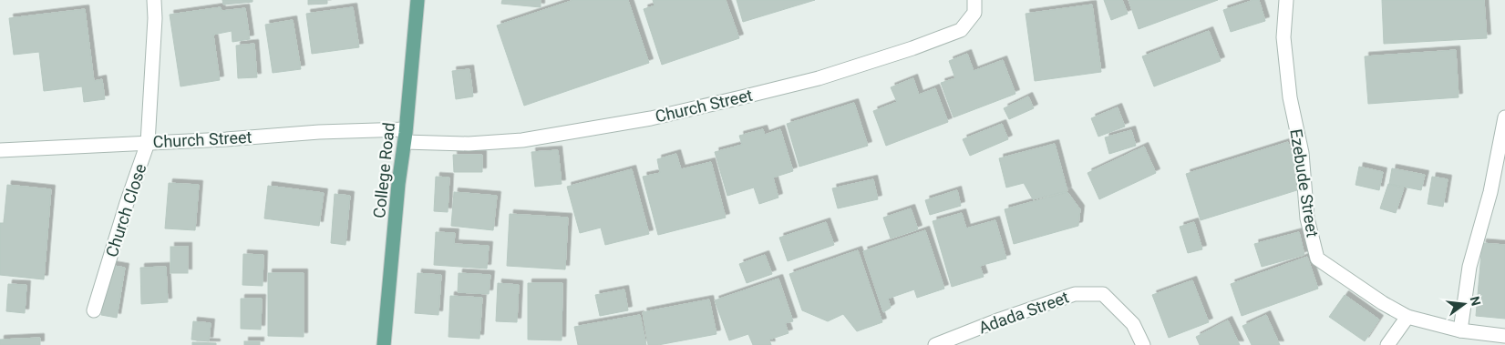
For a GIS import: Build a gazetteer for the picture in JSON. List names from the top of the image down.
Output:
{
  "streets": {
    "main road": ["College Road"],
    "street": [
      "Church Street",
      "Ezebude Street",
      "Church Close",
      "Adada Street"
    ]
  },
  "crossings": [
    ["Church Street", "College Road"],
    ["Church Street", "Church Close"]
  ],
  "north": "right"
}
